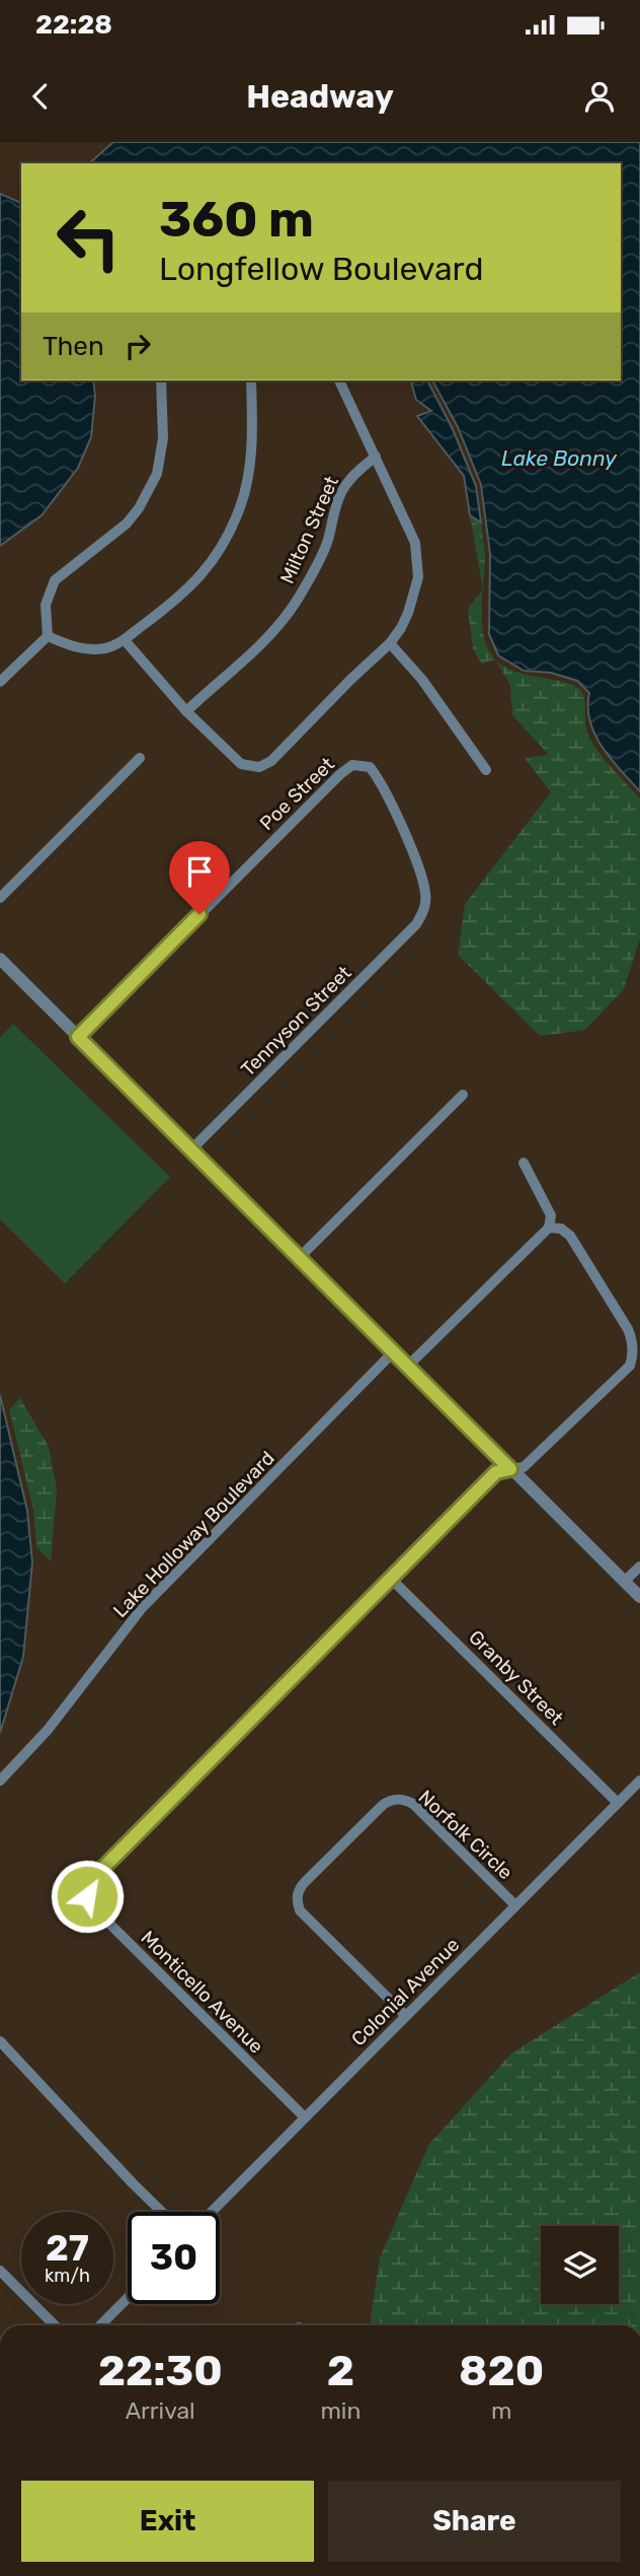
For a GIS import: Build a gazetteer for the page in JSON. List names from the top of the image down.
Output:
{
  "streets": {
    "street": [
      "Milton Street",
      "Poe Street",
      "Tennyson Street",
      "Lake Holloway Boulevard",
      "Granby Street",
      "Norfolk Circle",
      "Monticello Avenue",
      "Colonial Avenue"
    ]
  },
  "crossings": [
    ["Poe Street", "Tennyson Street"],
    ["Granby Street", "Monticello Avenue"],
    ["Granby Street", "Colonial Avenue"],
    ["Norfolk Circle", "Colonial Avenue"],
    ["Monticello Avenue", "Colonial Avenue"]
  ],
  "water": ["Lake Bonny"],
  "page": {
    "status": "22:28",
    "header": "Headway",
    "turn": ["360 m", "Longfellow Boulevard"],
    "then": "Then",
    "speed": "27 km/h",
    "limit": "30",
    "eta": [
      "22:30",
      "Arrival",
      "2",
      "min",
      "820",
      "m"
    ],
    "buttons": ["Exit", "Share"]
  }
}
